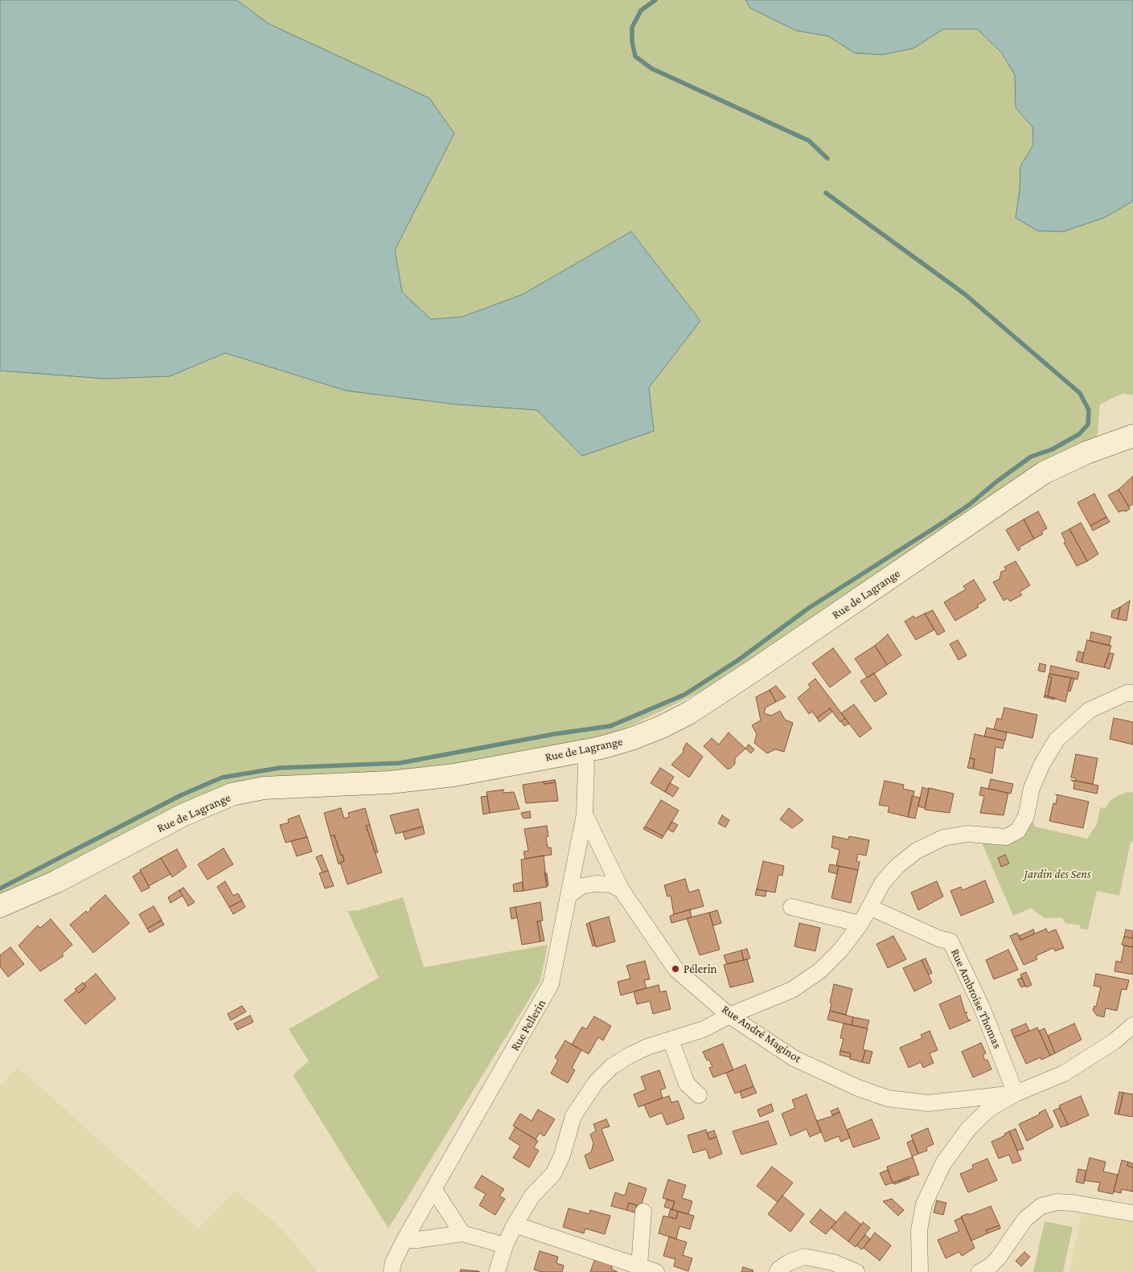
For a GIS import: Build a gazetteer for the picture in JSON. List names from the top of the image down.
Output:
{
  "streets": {
    "street": [
      "Rue de Lagrange",
      "Rue Ambroise Thomas",
      "Rue Pellerin",
      "Rue André Maginot"
    ]
  },
  "crossings": [
    ["Rue de Lagrange", "Rue Pellerin"],
    ["Rue Ambroise Thomas", "Rue André Maginot"],
    ["Rue Pellerin", "Rue André Maginot"]
  ],
  "parks": ["Jardin des Sens"],
  "places": ["Pélerin"]
}
